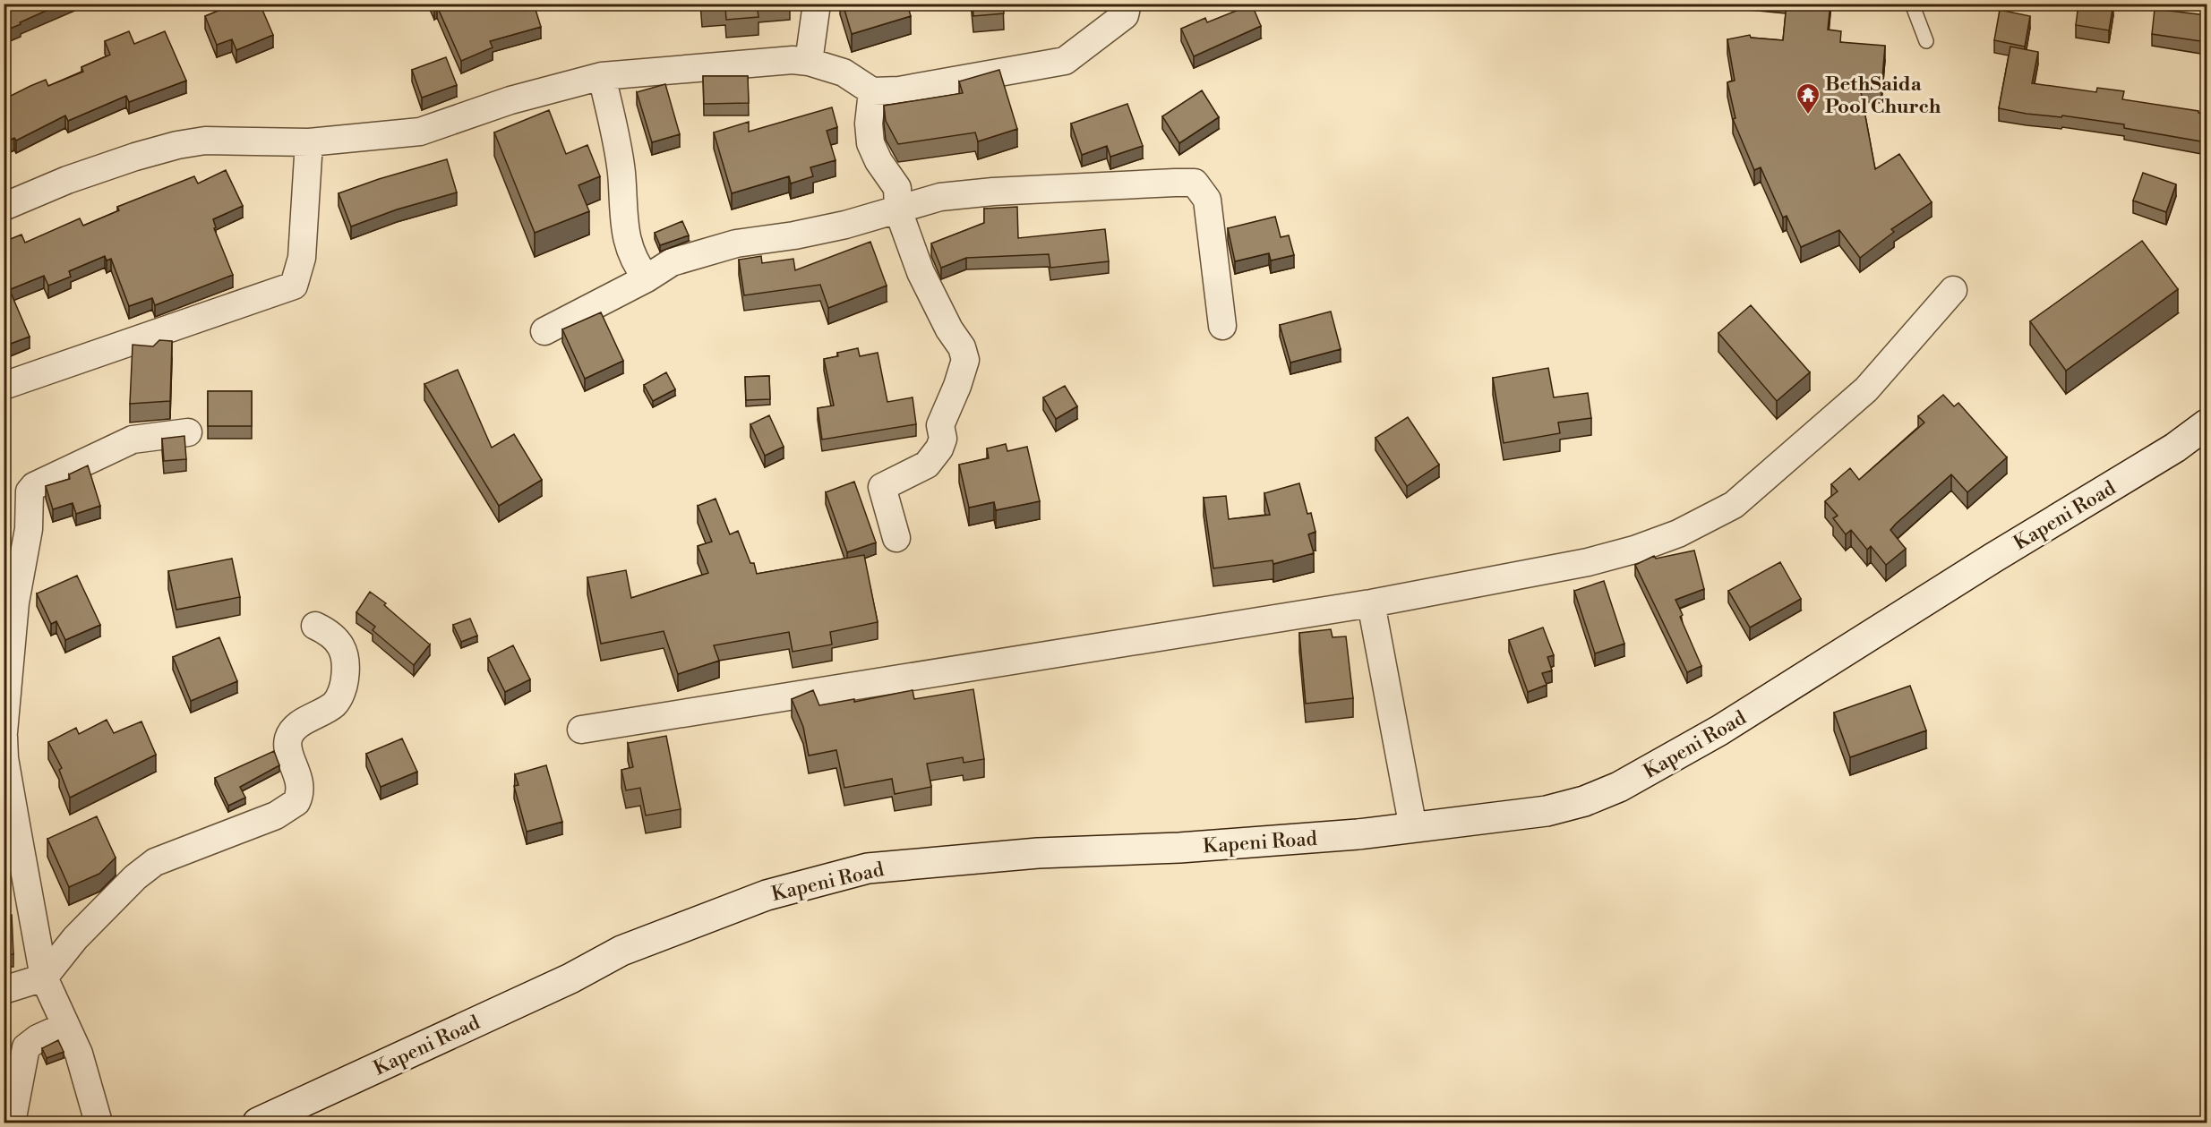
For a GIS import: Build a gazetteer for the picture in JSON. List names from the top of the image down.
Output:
{
  "streets": {
    "main road": ["Kapeni Road"]
  },
  "places": {
    "temple": ["BethSaida Pool Church"]
  }
}
